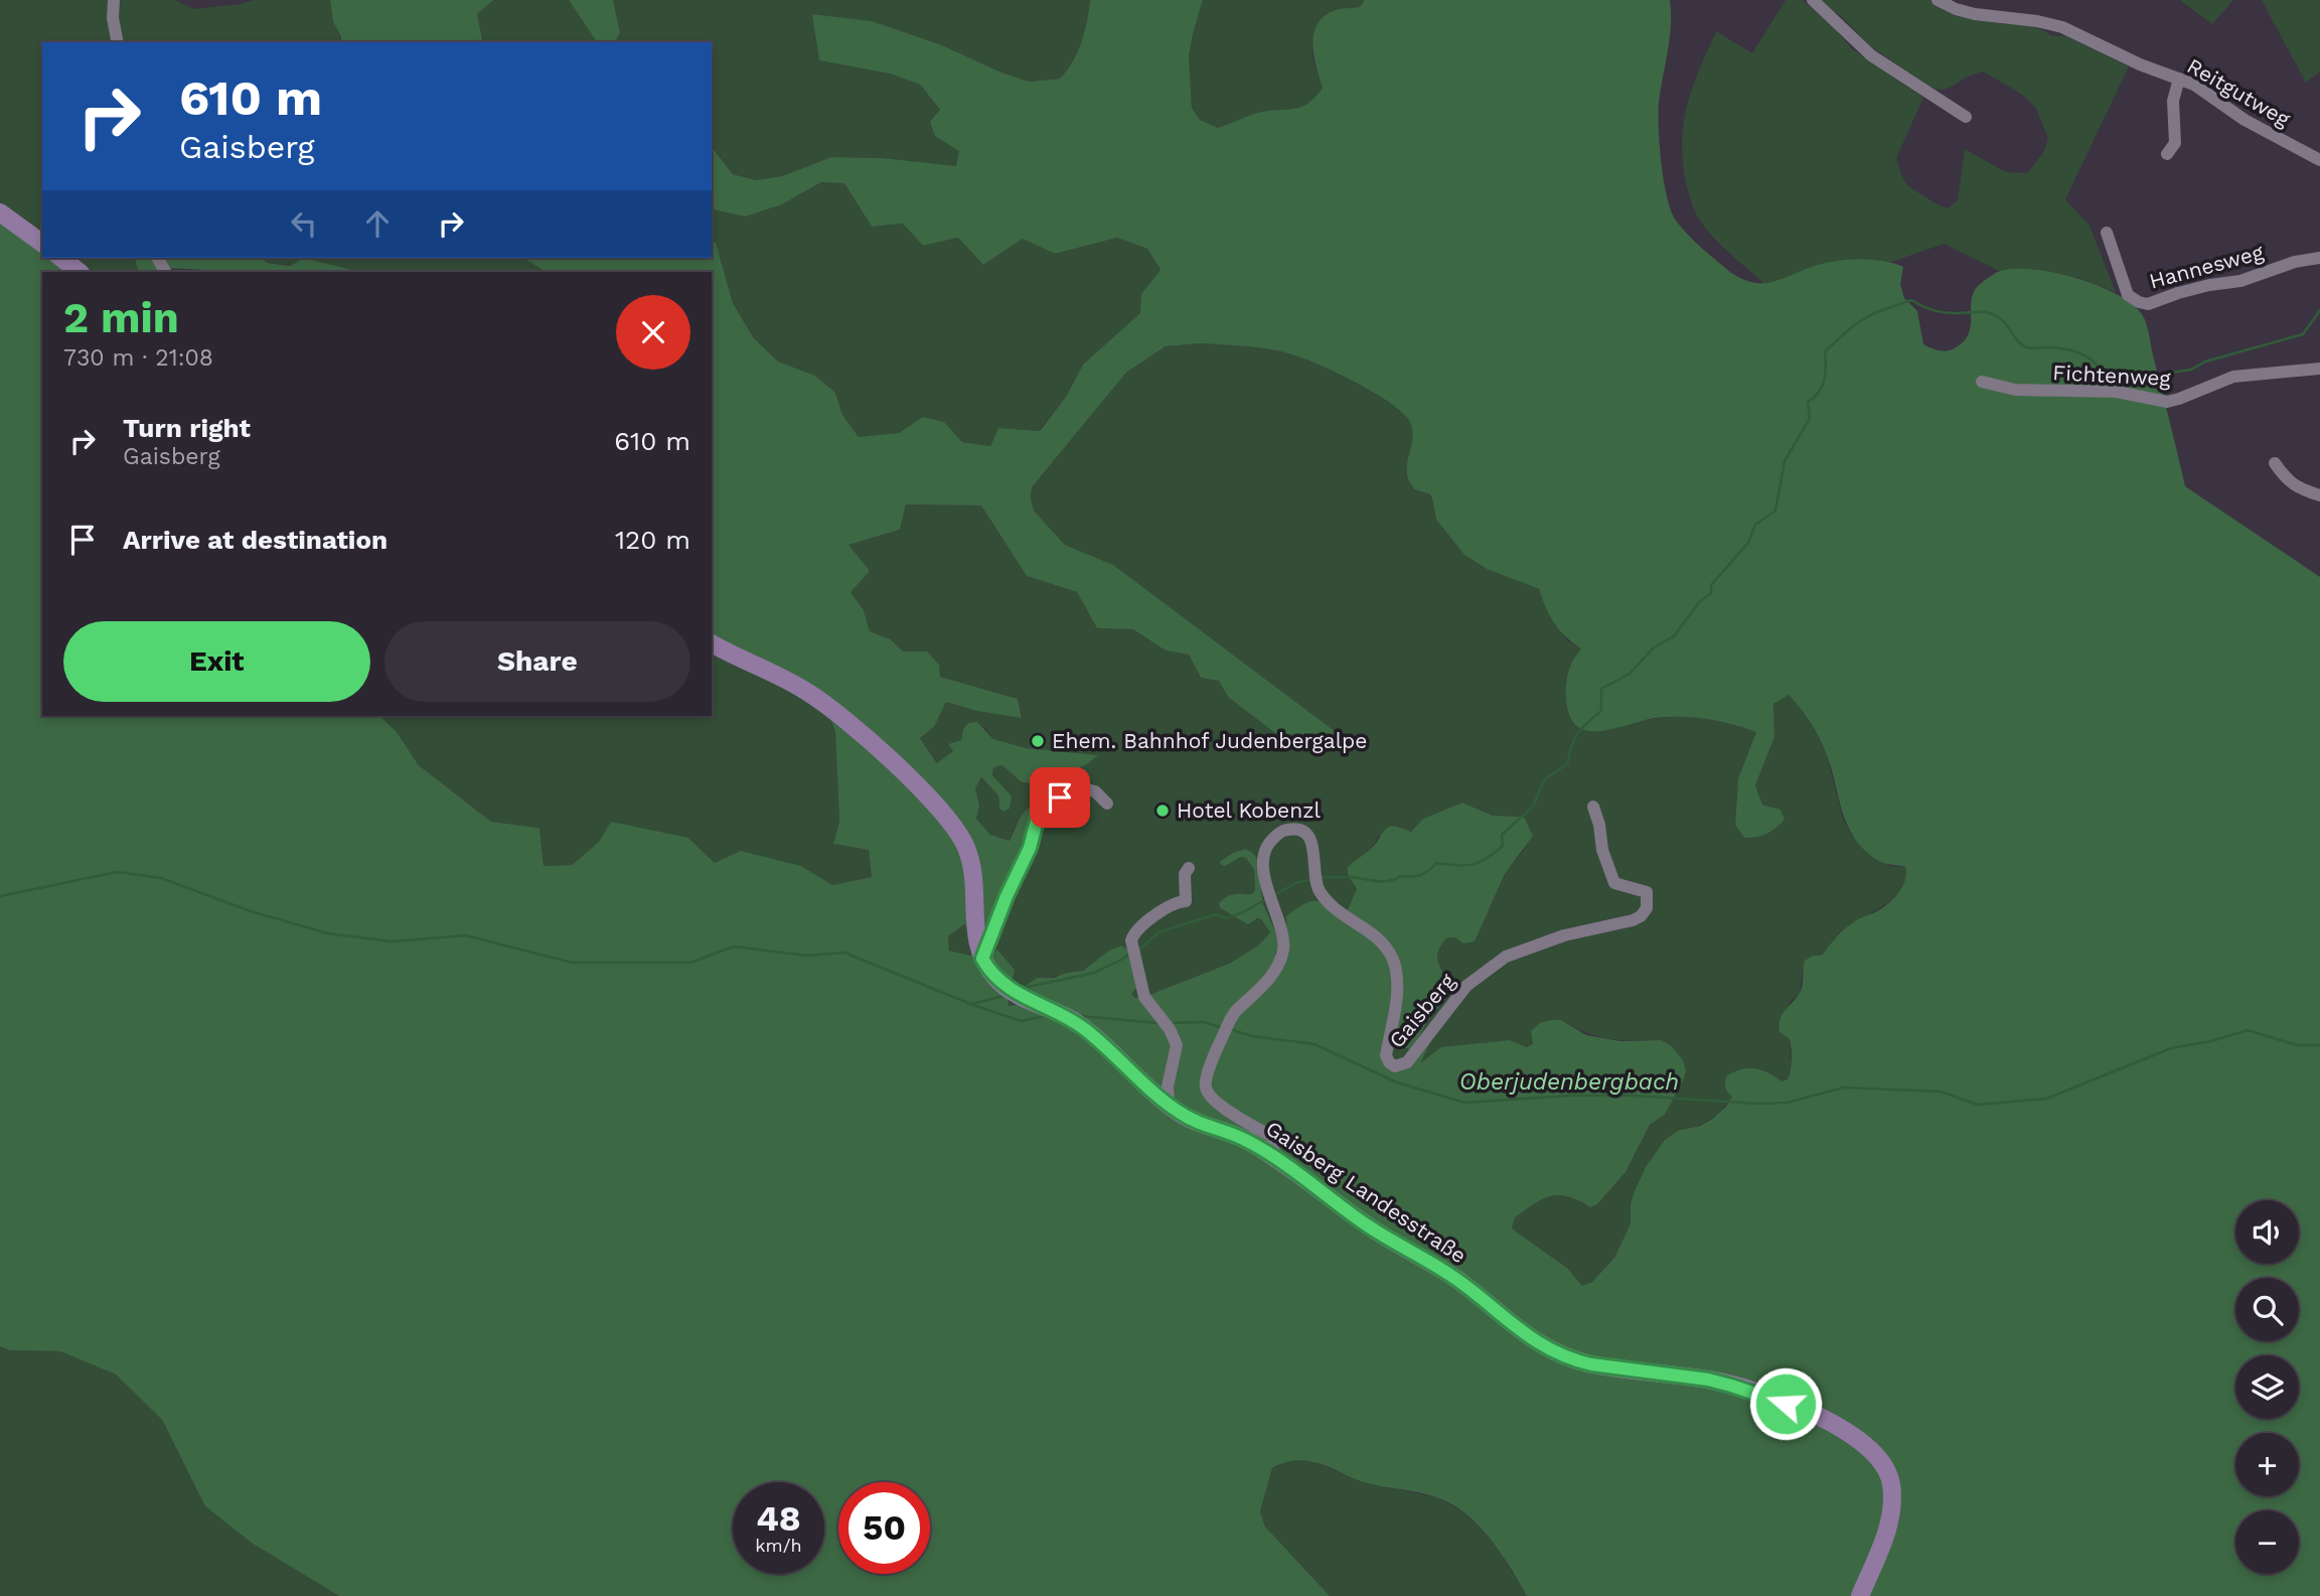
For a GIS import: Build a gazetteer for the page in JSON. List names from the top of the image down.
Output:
{
  "streets": {
    "main road": ["Gaisberg Landesstraße"],
    "street": [
      "Reitgutweg",
      "Hannesweg",
      "Fichtenweg",
      "Gaisberg"
    ]
  },
  "crossings": [
    ["Gaisberg", "Gaisberg Landesstraße"]
  ],
  "water": ["Oberjudenbergbach"],
  "places": ["Ehem. Bahnhof Judenbergalpe", "Hotel Kobenzl"],
  "page": {
    "turn": ["610 m", "Gaisberg"],
    "heading": ["2 min", "730 m · 21:08"],
    "list": [
      {
        "name": "Turn right",
        "note": "Gaisberg",
        "value": "610 m"
      },
      {
        "name": "Arrive at destination",
        "value": "120 m"
      }
    ],
    "buttons": ["Exit", "Share"],
    "map_buttons": ["+", "−"],
    "speed": "48 km/h",
    "limit": "50"
  }
}
